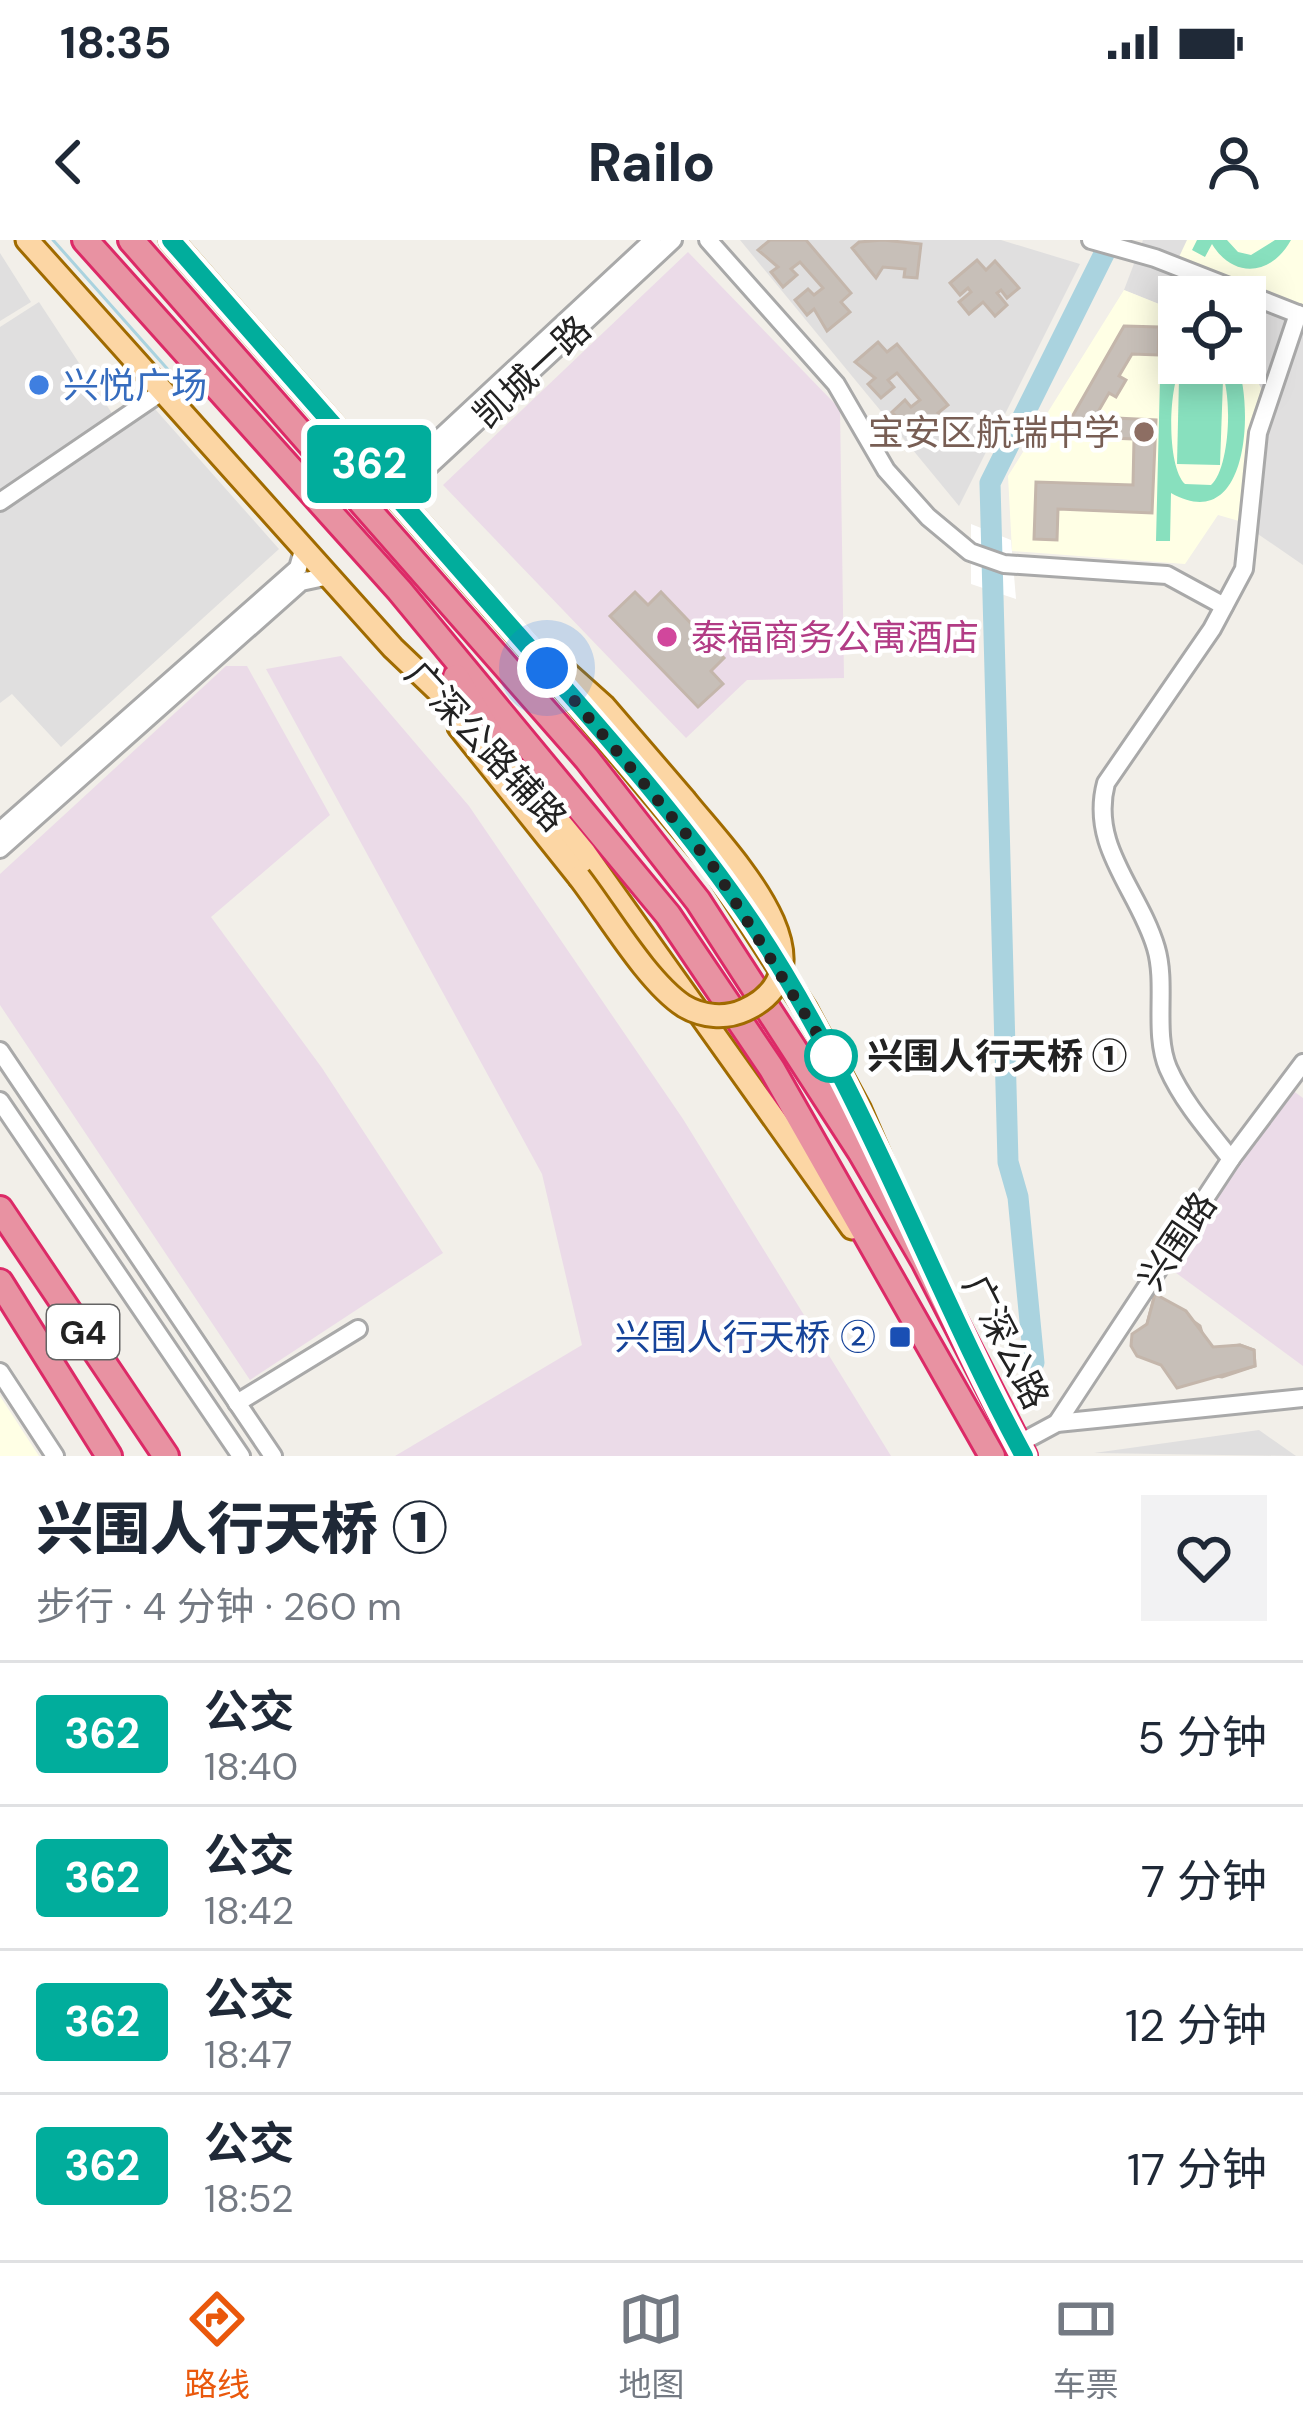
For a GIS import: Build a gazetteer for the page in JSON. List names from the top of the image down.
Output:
{
  "streets": {
    "highway": ["G4", "广深公路"],
    "main road": ["广深公路辅路"],
    "street": ["凯城一路", "兴围路"]
  },
  "crossings": [
    ["广深公路辅路", "广深公路"]
  ],
  "places": {
    "other": [
      "兴悦广场",
      "宝安区航瑞中学",
      "泰福商务公寓酒店",
      "兴围人行天桥 ①"
    ],
    "transit": ["兴围人行天桥 ②"]
  },
  "lines": ["bus line 362"],
  "page": {
    "status": "18:35",
    "header": "Railo",
    "on_map": "362",
    "heading": ["兴围人行天桥 ①", "步行 · 4 分钟 · 260 m"],
    "list": [
      {
        "mark": "362",
        "name": "公交",
        "note": "18:40",
        "value": "5 分钟"
      },
      {
        "mark": "362",
        "name": "公交",
        "note": "18:42",
        "value": "7 分钟"
      },
      {
        "mark": "362",
        "name": "公交",
        "note": "18:47",
        "value": "12 分钟"
      },
      {
        "mark": "362",
        "name": "公交",
        "note": "18:52",
        "value": "17 分钟"
      }
    ],
    "tabs": ["路线", "地图", "车票"]
  }
}
